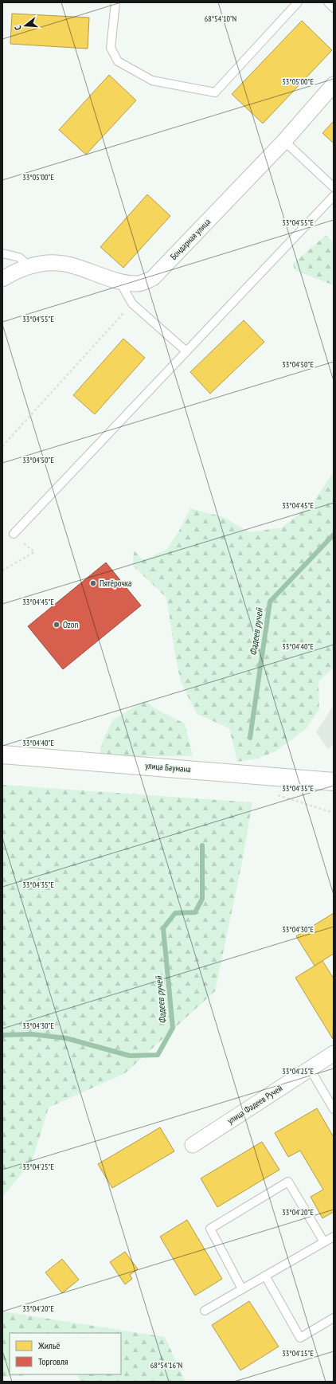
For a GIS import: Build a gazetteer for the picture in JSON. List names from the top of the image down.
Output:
{
  "streets": {
    "street": ["Бондарная улица", "улица Баумана", "улица Фадеев Ручей"]
  },
  "water": ["Фадеев ручей"],
  "places": ["Пятёрочка", "Ozon"],
  "legend": ["Жильё", "Торговля"],
  "north": "left",
  "coordinates": [
    "68°54'10\"N",
    "33°05'00\"E",
    "33°04'55\"E",
    "33°04'50\"E",
    "33°04'45\"E",
    "33°04'40\"E",
    "33°04'35\"E",
    "33°04'30\"E",
    "33°04'25\"E",
    "33°04'20\"E",
    "33°04'15\"E",
    "68°54'16\"N"
  ]
}
